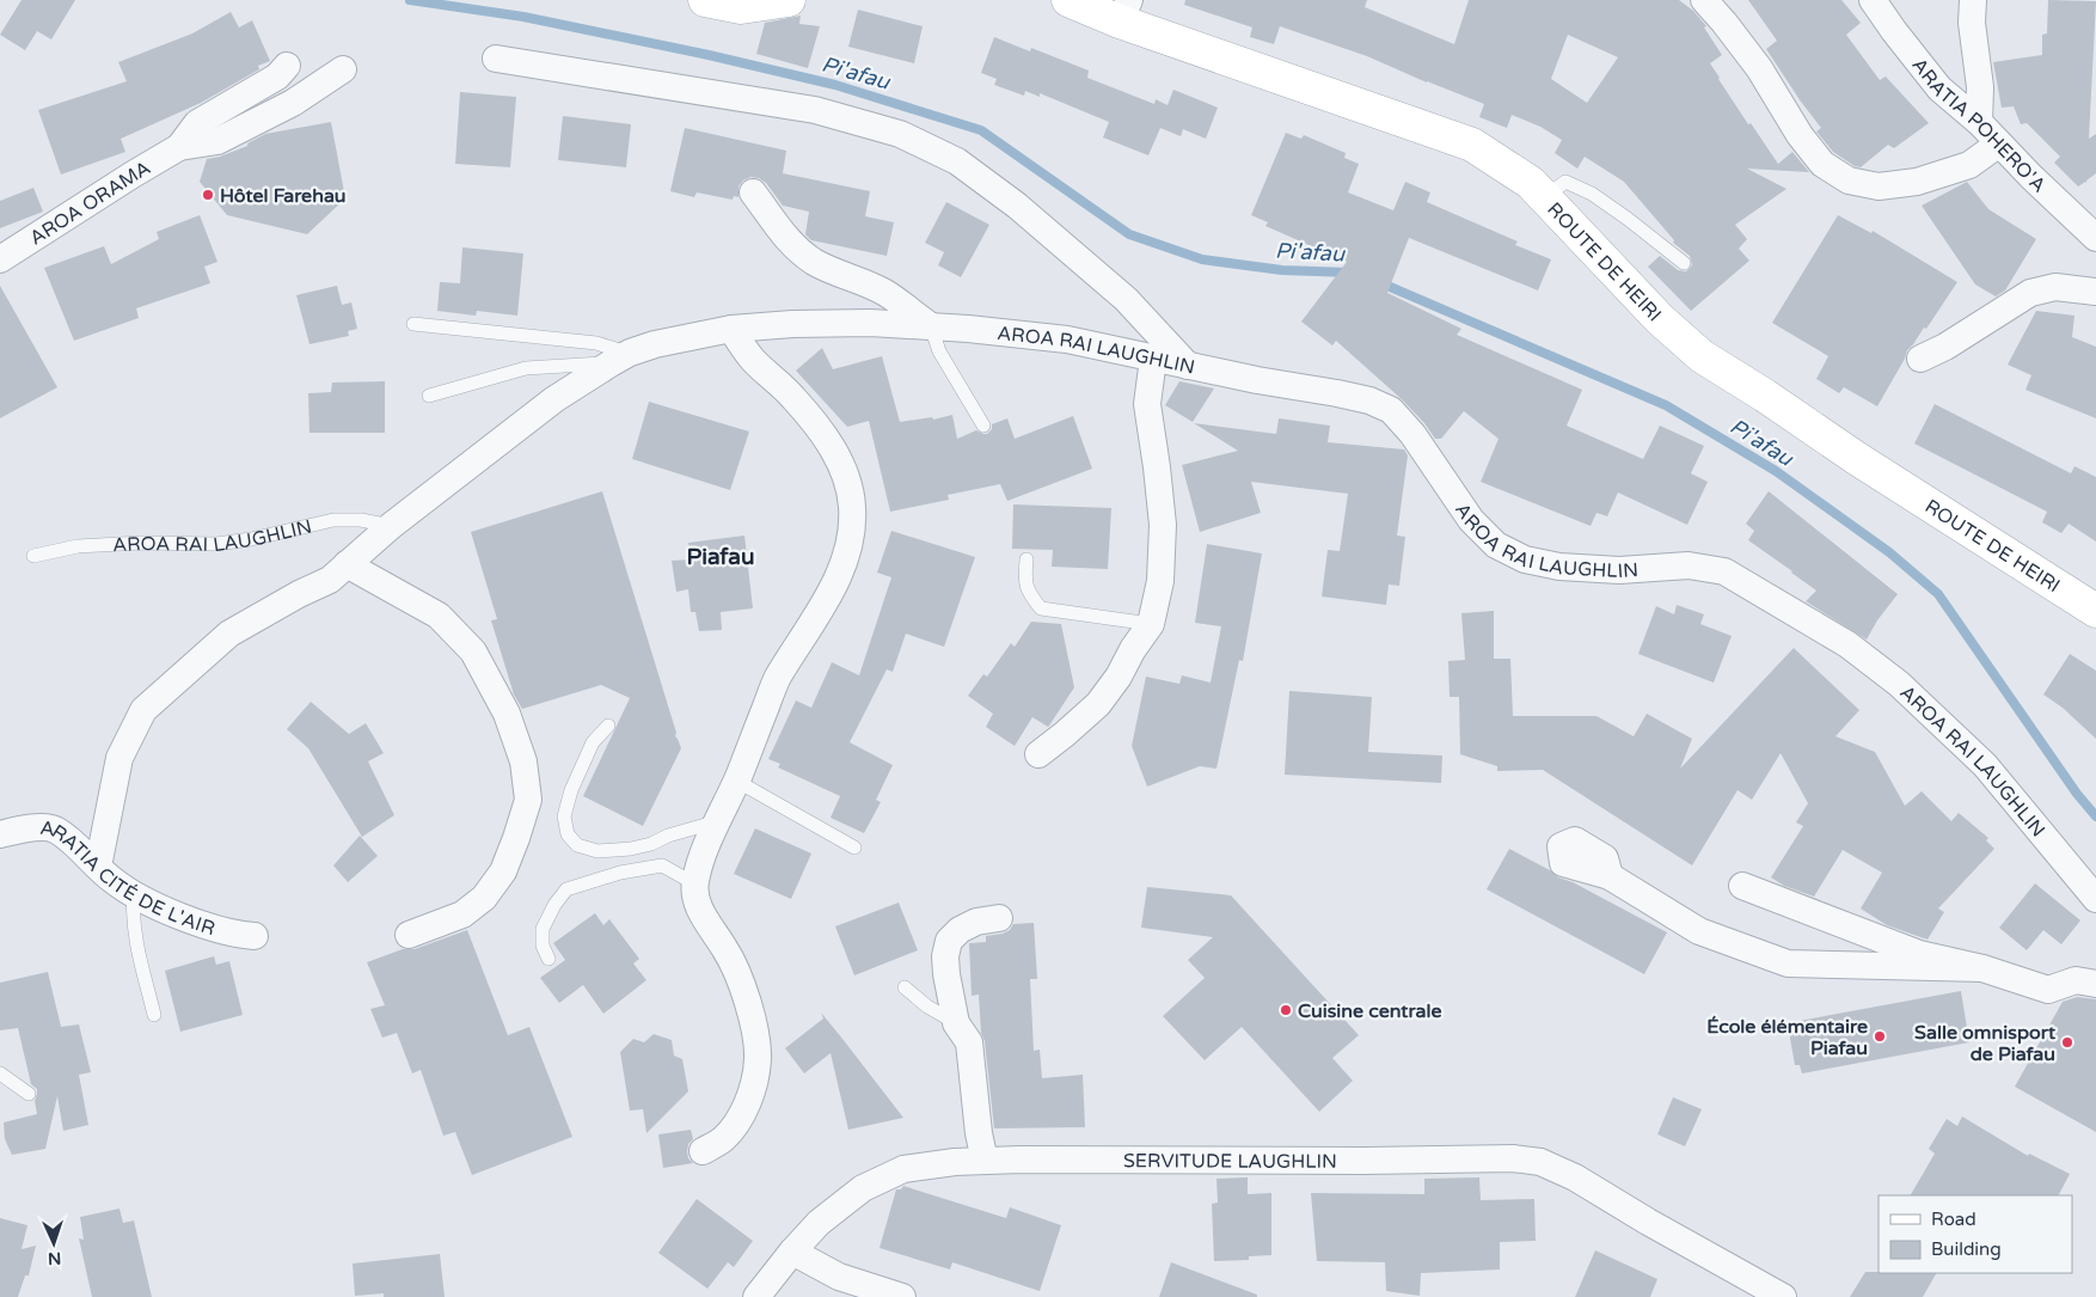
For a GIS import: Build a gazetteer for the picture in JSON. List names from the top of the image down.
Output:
{
  "streets": {
    "main road": ["ROUTE DE HEIRI"],
    "street": [
      "ARATIA POHERO'A",
      "AROA ORAMA",
      "AROA RAI LAUGHLIN",
      "ARATIA CITÉ DE L'AIR",
      "SERVITUDE LAUGHLIN"
    ]
  },
  "crossings": [
    ["AROA RAI LAUGHLIN", "ARATIA CITÉ DE L'AIR"]
  ],
  "districts": ["Piafau"],
  "water": ["Pi'afau"],
  "places": [
    "Hôtel Farehau",
    "Cuisine centrale",
    "École élémentaire Piafau",
    "Salle omnisport de Piafau"
  ],
  "legend": ["Road", "Building"],
  "north": "bottom"
}
